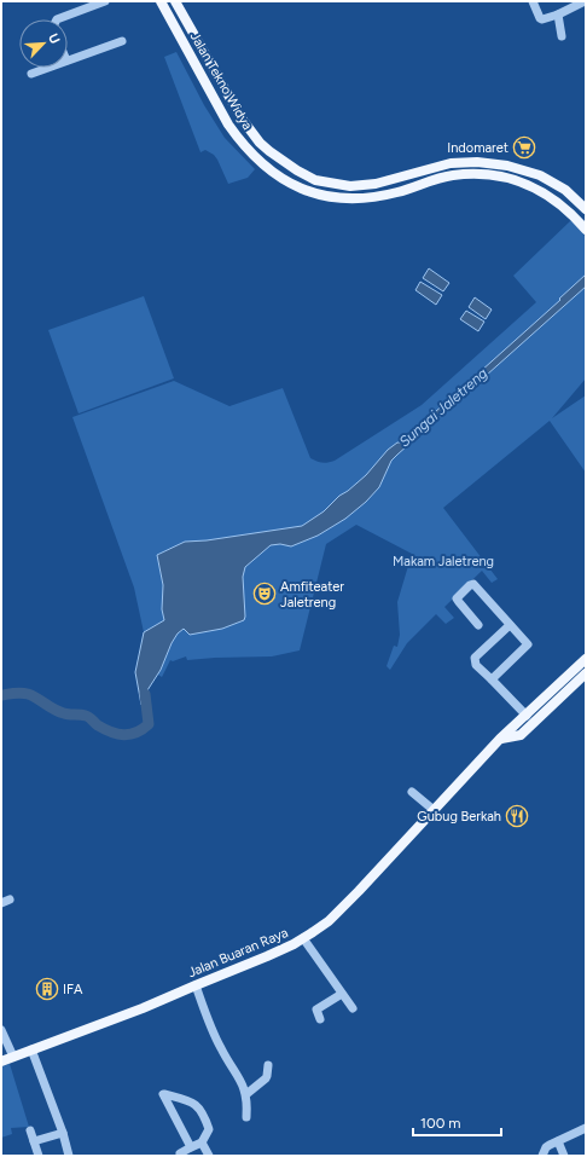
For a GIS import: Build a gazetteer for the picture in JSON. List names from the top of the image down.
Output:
{
  "streets": {
    "main road": ["Jalan Tekno Widya", "Jalan Buaran Raya"]
  },
  "water": ["Sungai Jaletreng"],
  "parks": ["Makam Jaletreng"],
  "places": {
    "supermarket": ["Indomaret"],
    "theatre": ["Amfiteater Jaletreng"],
    "restaurant": ["Gubug Berkah"],
    "building": ["IFA"]
  },
  "scale_bar": "100 m",
  "north": "top right"
}
